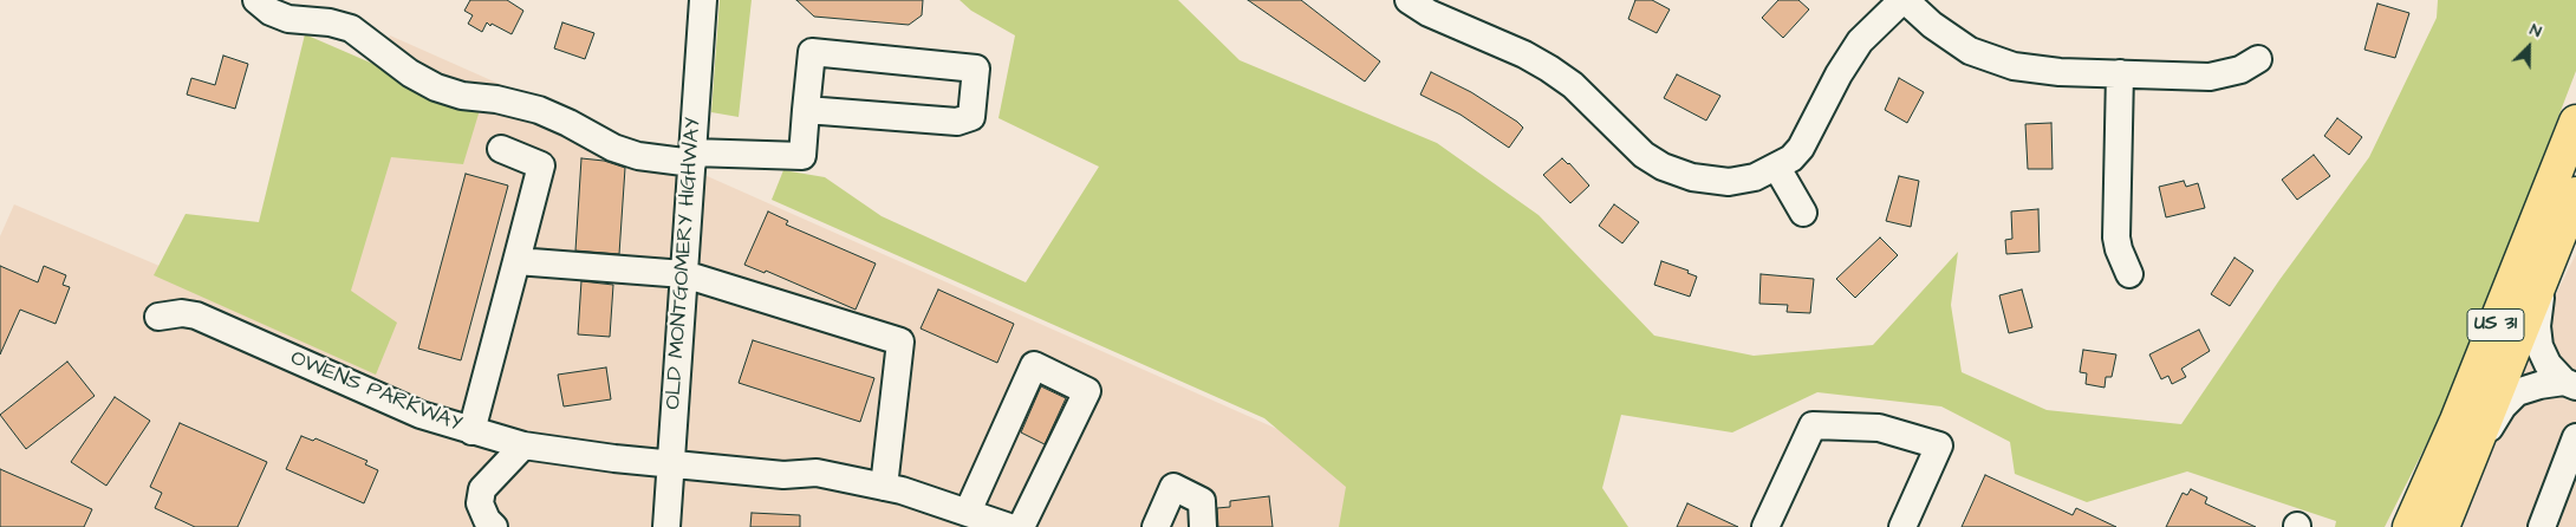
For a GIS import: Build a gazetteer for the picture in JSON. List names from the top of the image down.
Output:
{
  "streets": {
    "main road": ["US 31"],
    "street": ["OLD MONTGOMERY HIGHWAY", "OWENS PARKWAY"]
  },
  "crossings": [
    ["OLD MONTGOMERY HIGHWAY", "OWENS PARKWAY"]
  ],
  "north": "top right"
}
